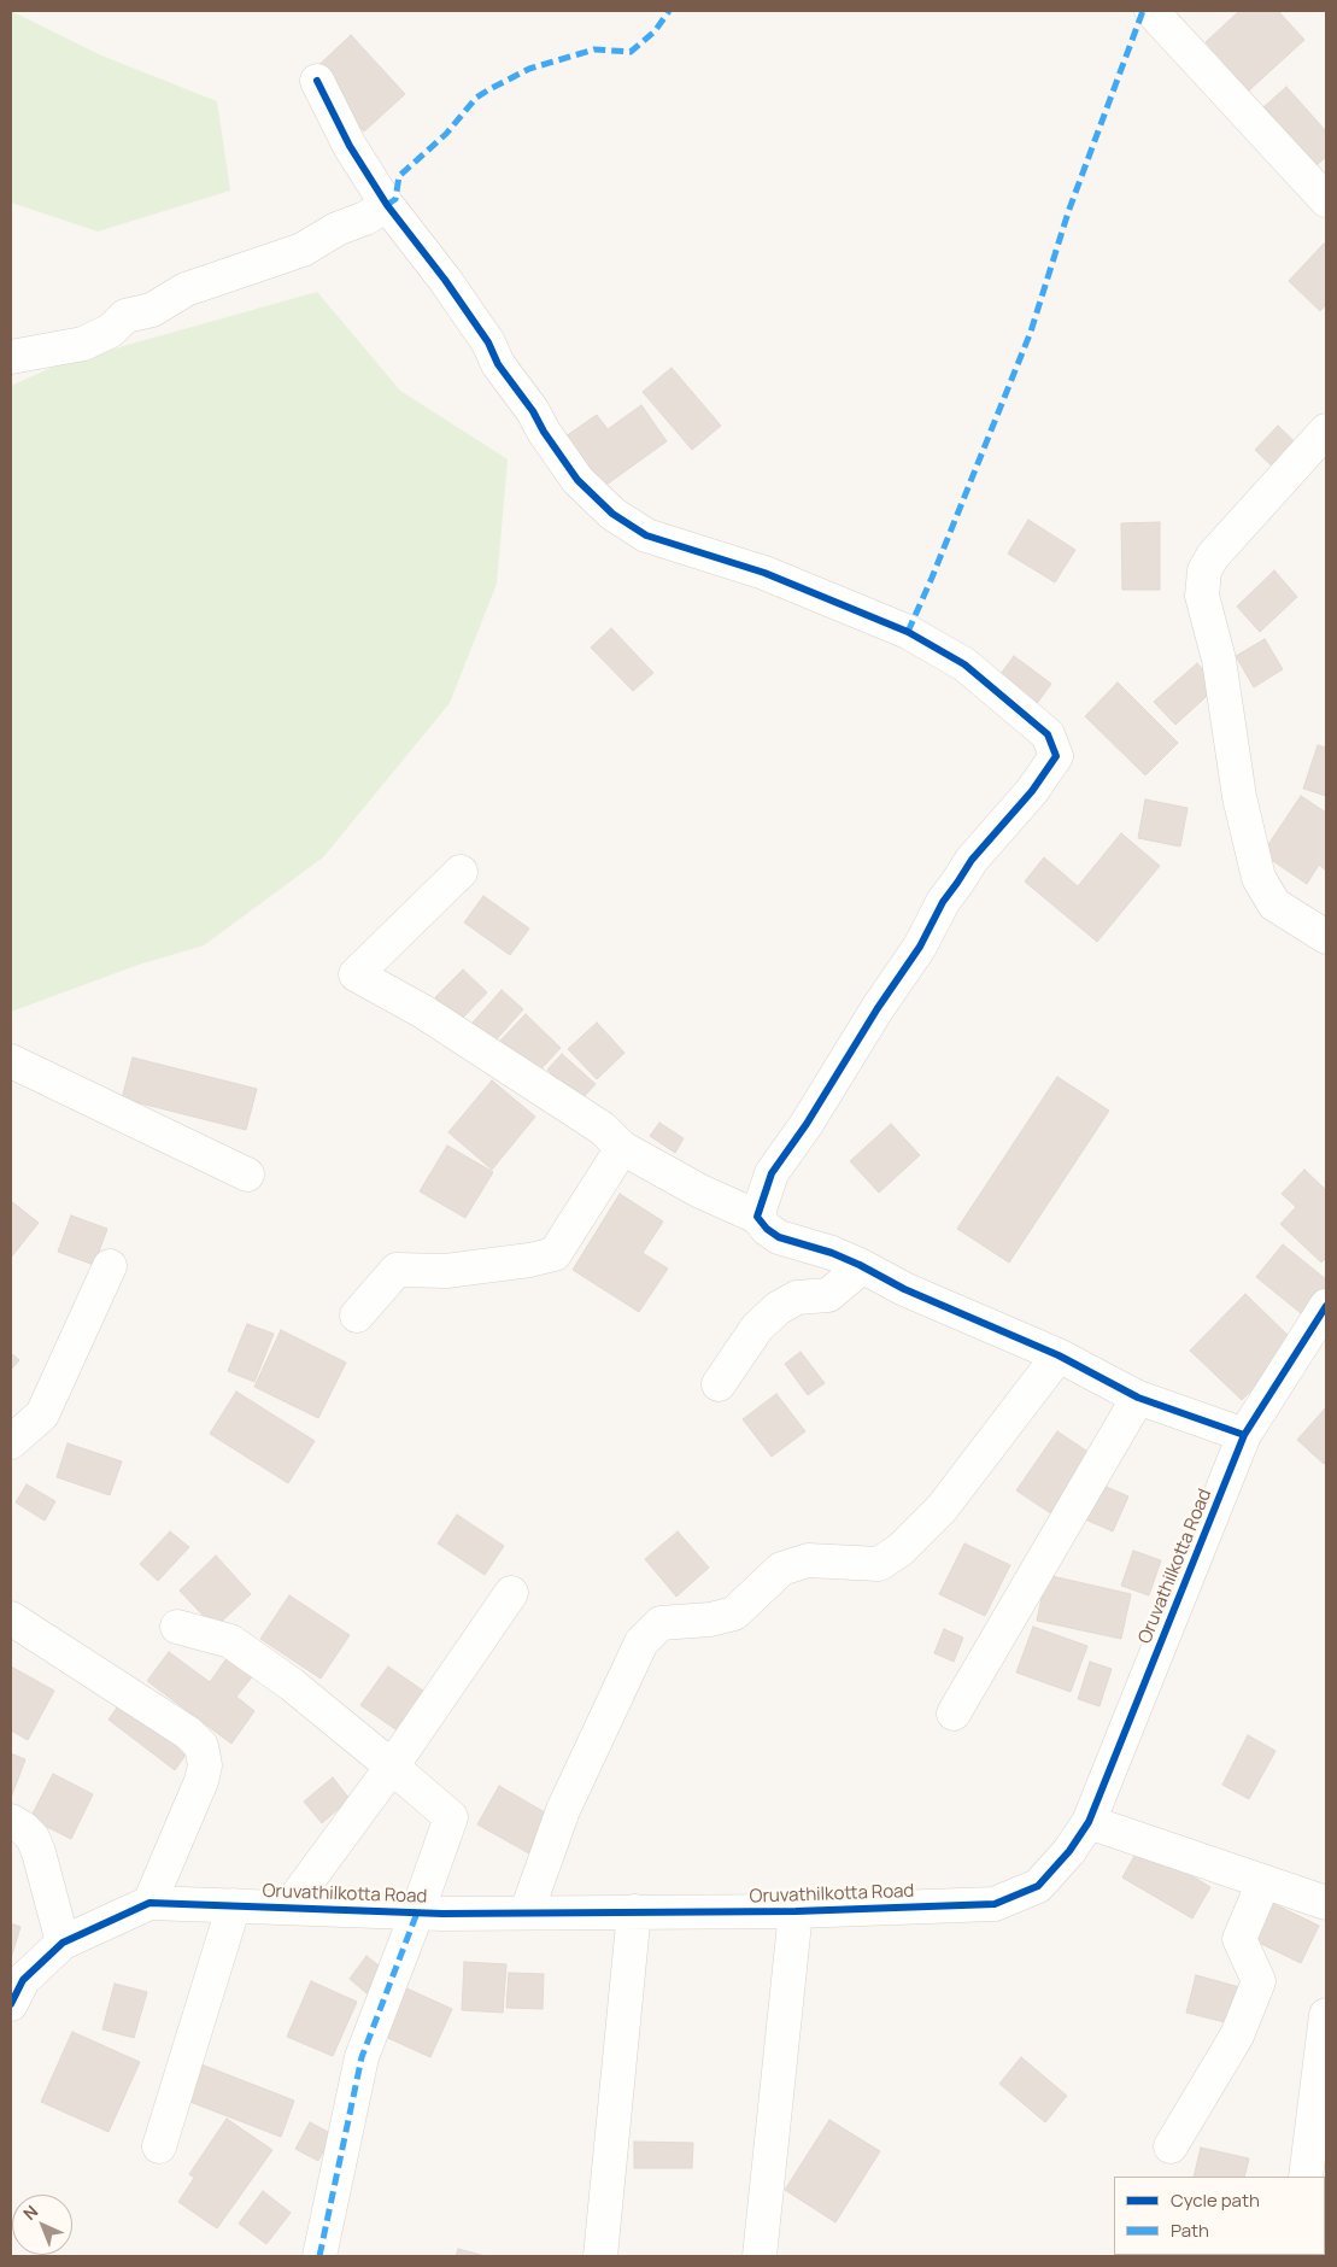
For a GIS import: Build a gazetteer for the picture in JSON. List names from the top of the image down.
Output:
{
  "streets": {
    "street": ["Oruvathilkotta Road"]
  },
  "legend": ["Cycle path", "Path"],
  "north": "top left"
}
